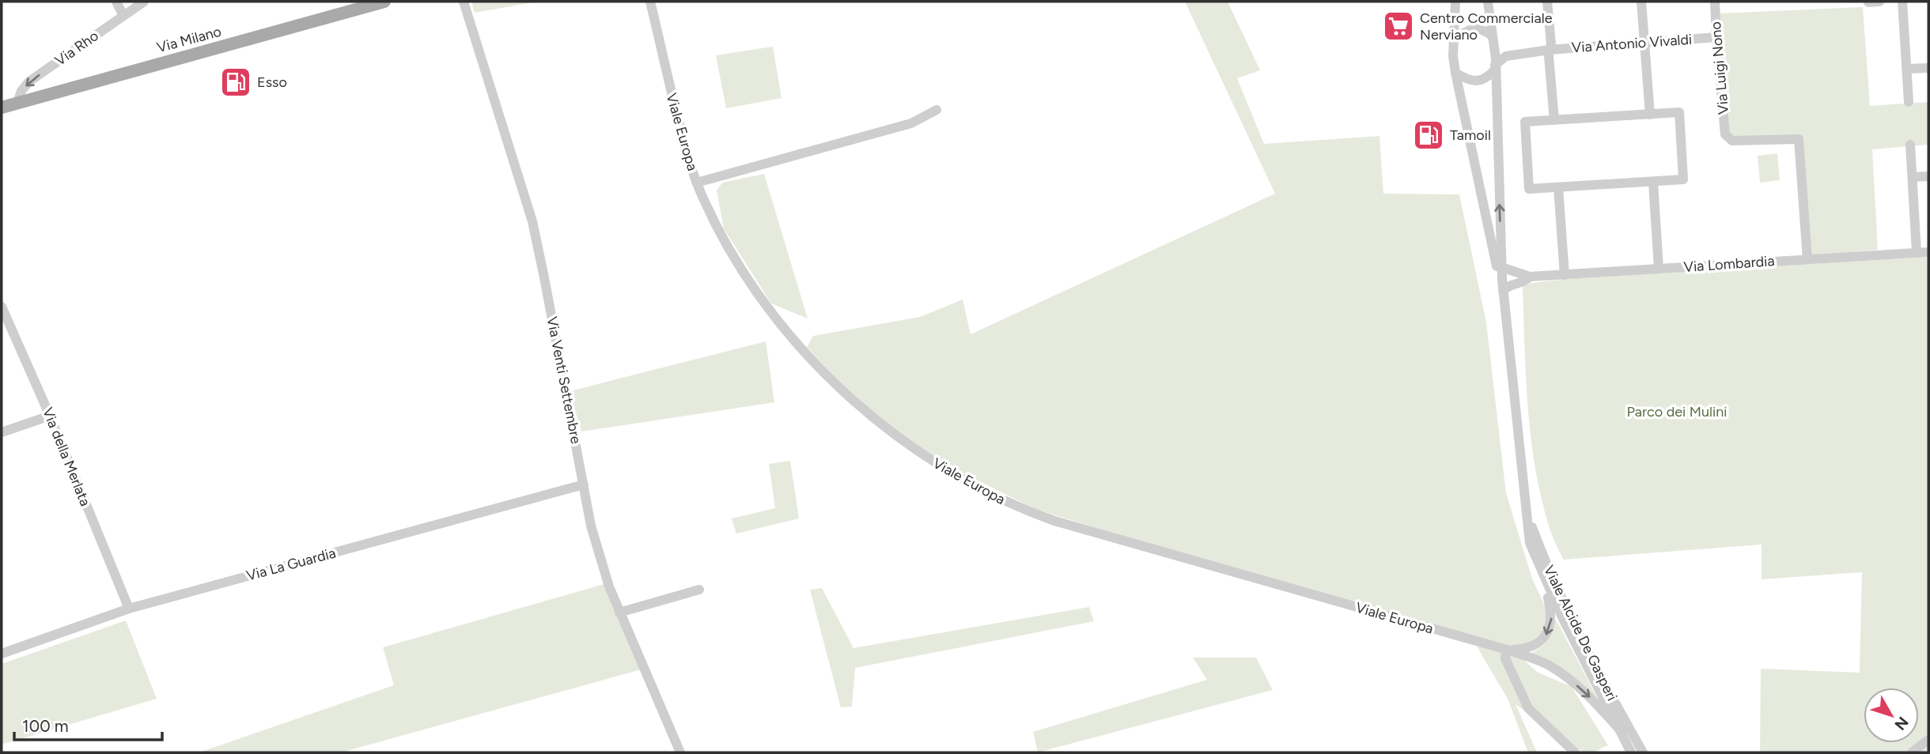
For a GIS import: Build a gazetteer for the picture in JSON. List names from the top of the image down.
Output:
{
  "streets": {
    "main road": ["Via Milano"],
    "street": [
      "Via Antonio Vivaldi",
      "Via Rho",
      "Via Luigi Nono",
      "Viale Europa",
      "Via Lombardia",
      "Via Venti Settembre",
      "Via della Merlata",
      "Via La Guardia",
      "Viale Alcide De Gasperi"
    ]
  },
  "crossings": [
    ["Via Milano", "Via Rho"],
    ["Via Antonio Vivaldi", "Via Luigi Nono"],
    ["Via Antonio Vivaldi", "Viale Alcide De Gasperi"],
    ["Via Luigi Nono", "Via Lombardia"],
    ["Viale Europa", "Viale Alcide De Gasperi"],
    ["Via Lombardia", "Viale Alcide De Gasperi"],
    ["Via Venti Settembre", "Via La Guardia"],
    ["Via della Merlata", "Via La Guardia"]
  ],
  "one_way": ["Via Rho"],
  "parks": ["Parco dei Mulini"],
  "places": {
    "supermarket": ["Centro Commerciale Nerviano"],
    "fuel station": ["Esso", "Tamoil"]
  },
  "scale_bar": "100 m",
  "north": "bottom right"
}
